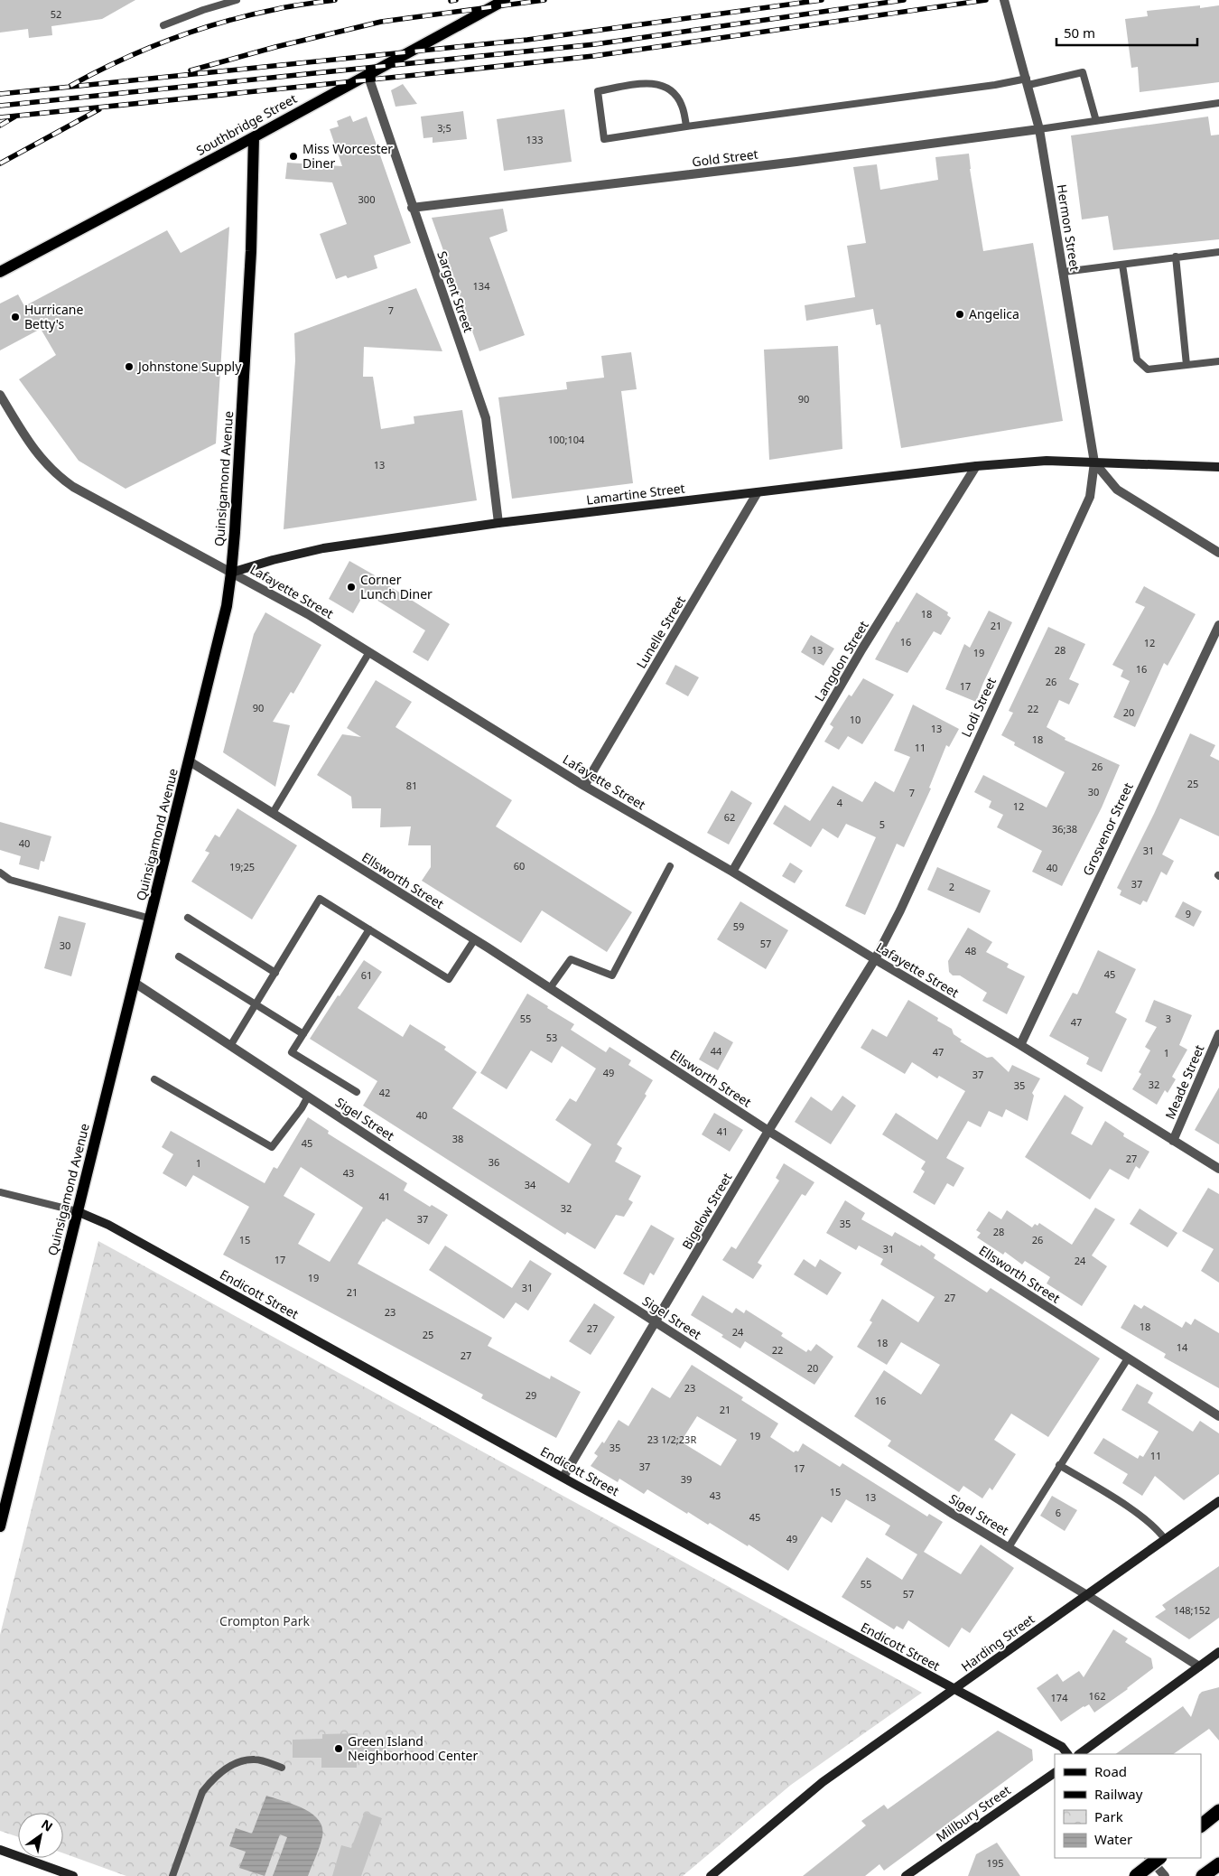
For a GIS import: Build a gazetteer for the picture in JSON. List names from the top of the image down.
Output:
{
  "streets": {
    "main road": [
      "Southbridge Street",
      "Quinsigamond Avenue",
      "Lamartine Street",
      "Endicott Street",
      "Harding Street",
      "Millbury Street"
    ],
    "street": [
      "Gold Street",
      "Hermon Street",
      "Sargent Street",
      "Lafayette Street",
      "Lunelle Street",
      "Langdon Street",
      "Lodi Street",
      "Grosvenor Street",
      "Ellsworth Street",
      "Meade Street",
      "Sigel Street",
      "Bigelow Street"
    ]
  },
  "crossings": [
    ["Southbridge Street", "Sargent Street"],
    ["Southbridge Street", "Quinsigamond Avenue"],
    ["Gold Street", "Hermon Street"],
    ["Gold Street", "Sargent Street"],
    ["Hermon Street", "Lamartine Street"],
    ["Hermon Street", "Lodi Street"],
    ["Sargent Street", "Lamartine Street"],
    ["Quinsigamond Avenue", "Lamartine Street"],
    ["Quinsigamond Avenue", "Lafayette Street"],
    ["Quinsigamond Avenue", "Ellsworth Street"],
    ["Quinsigamond Avenue", "Sigel Street"],
    ["Quinsigamond Avenue", "Endicott Street"],
    ["Lamartine Street", "Lafayette Street"],
    ["Lamartine Street", "Lunelle Street"],
    ["Lamartine Street", "Langdon Street"],
    ["Lamartine Street", "Lodi Street"],
    ["Lafayette Street", "Lunelle Street"],
    ["Lafayette Street", "Langdon Street"],
    ["Lafayette Street", "Lodi Street"],
    ["Lafayette Street", "Grosvenor Street"],
    ["Lafayette Street", "Meade Street"],
    ["Lafayette Street", "Bigelow Street"],
    ["Lodi Street", "Bigelow Street"],
    ["Ellsworth Street", "Bigelow Street"],
    ["Sigel Street", "Bigelow Street"],
    ["Sigel Street", "Harding Street"],
    ["Bigelow Street", "Endicott Street"],
    ["Endicott Street", "Harding Street"]
  ],
  "parks": ["Crompton Park"],
  "places": [
    "Miss Worcester Diner",
    "Angelica",
    "Hurricane Betty's",
    "Johnstone Supply",
    "Corner Lunch Diner",
    "Green Island Neighborhood Center"
  ],
  "house_numbers": [
    "52",
    "3;5",
    "133",
    "300",
    "134",
    "7",
    "90",
    "100;104",
    "13",
    "18",
    "21",
    "16",
    "12",
    "13",
    "28",
    "19",
    "16",
    "26",
    "17",
    "90",
    "22",
    "20",
    "10",
    "13",
    "18",
    "11",
    "26",
    "25",
    "81",
    "30",
    "7",
    "4",
    "12",
    "62",
    "5",
    "36;38",
    "40",
    "31",
    "60",
    "19;25",
    "40",
    "37",
    "2",
    "9",
    "59",
    "57",
    "30",
    "48",
    "45",
    "61",
    "55",
    "3",
    "47",
    "53",
    "44",
    "47",
    "1",
    "49",
    "37",
    "32",
    "35",
    "42",
    "40",
    "41",
    "38",
    "45",
    "27",
    "36",
    "1",
    "43",
    "34",
    "41",
    "32",
    "37",
    "35",
    "28",
    "15",
    "26",
    "31",
    "17",
    "24",
    "19",
    "31",
    "21",
    "27",
    "23",
    "18",
    "27",
    "24",
    "25",
    "18",
    "14",
    "22",
    "27",
    "20",
    "23",
    "29",
    "16",
    "21",
    "19",
    "23 1/2;23R",
    "35",
    "11",
    "37",
    "17",
    "39",
    "15",
    "43",
    "13",
    "6",
    "45",
    "49",
    "55",
    "57",
    "148;152",
    "162",
    "174",
    "195"
  ],
  "legend": [
    "Road",
    "Railway",
    "Park",
    "Water"
  ],
  "scale_bar": "50 m",
  "north": "top right"
}
